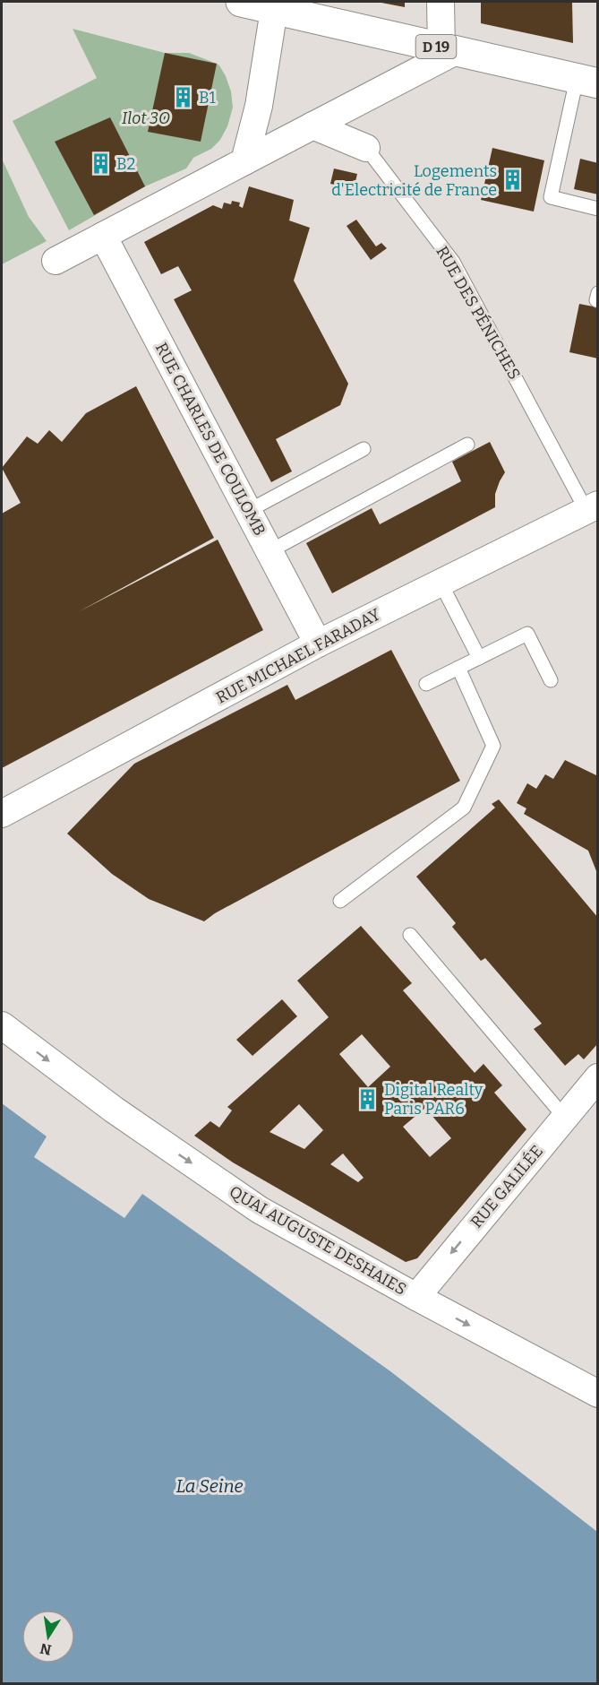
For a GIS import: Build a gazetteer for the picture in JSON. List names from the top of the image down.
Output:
{
  "streets": {
    "main road": ["D 19"],
    "street": [
      "RUE DES PÉNICHES",
      "RUE CHARLES DE COULOMB",
      "RUE MICHAEL FARADAY",
      "RUE GALILÉE",
      "QUAI AUGUSTE DESHAIES"
    ]
  },
  "crossings": [
    ["RUE DES PÉNICHES", "RUE MICHAEL FARADAY"],
    ["RUE CHARLES DE COULOMB", "RUE MICHAEL FARADAY"],
    ["RUE GALILÉE", "QUAI AUGUSTE DESHAIES"]
  ],
  "one_way": ["RUE GALILÉE", "QUAI AUGUSTE DESHAIES"],
  "water": ["La Seine"],
  "parks": ["Ilot 3O"],
  "places": {
    "building": [
      "B1",
      "B2",
      "Logements d'Electricité de France",
      "Digital Realty Paris PAR6"
    ]
  },
  "north": "bottom"
}
